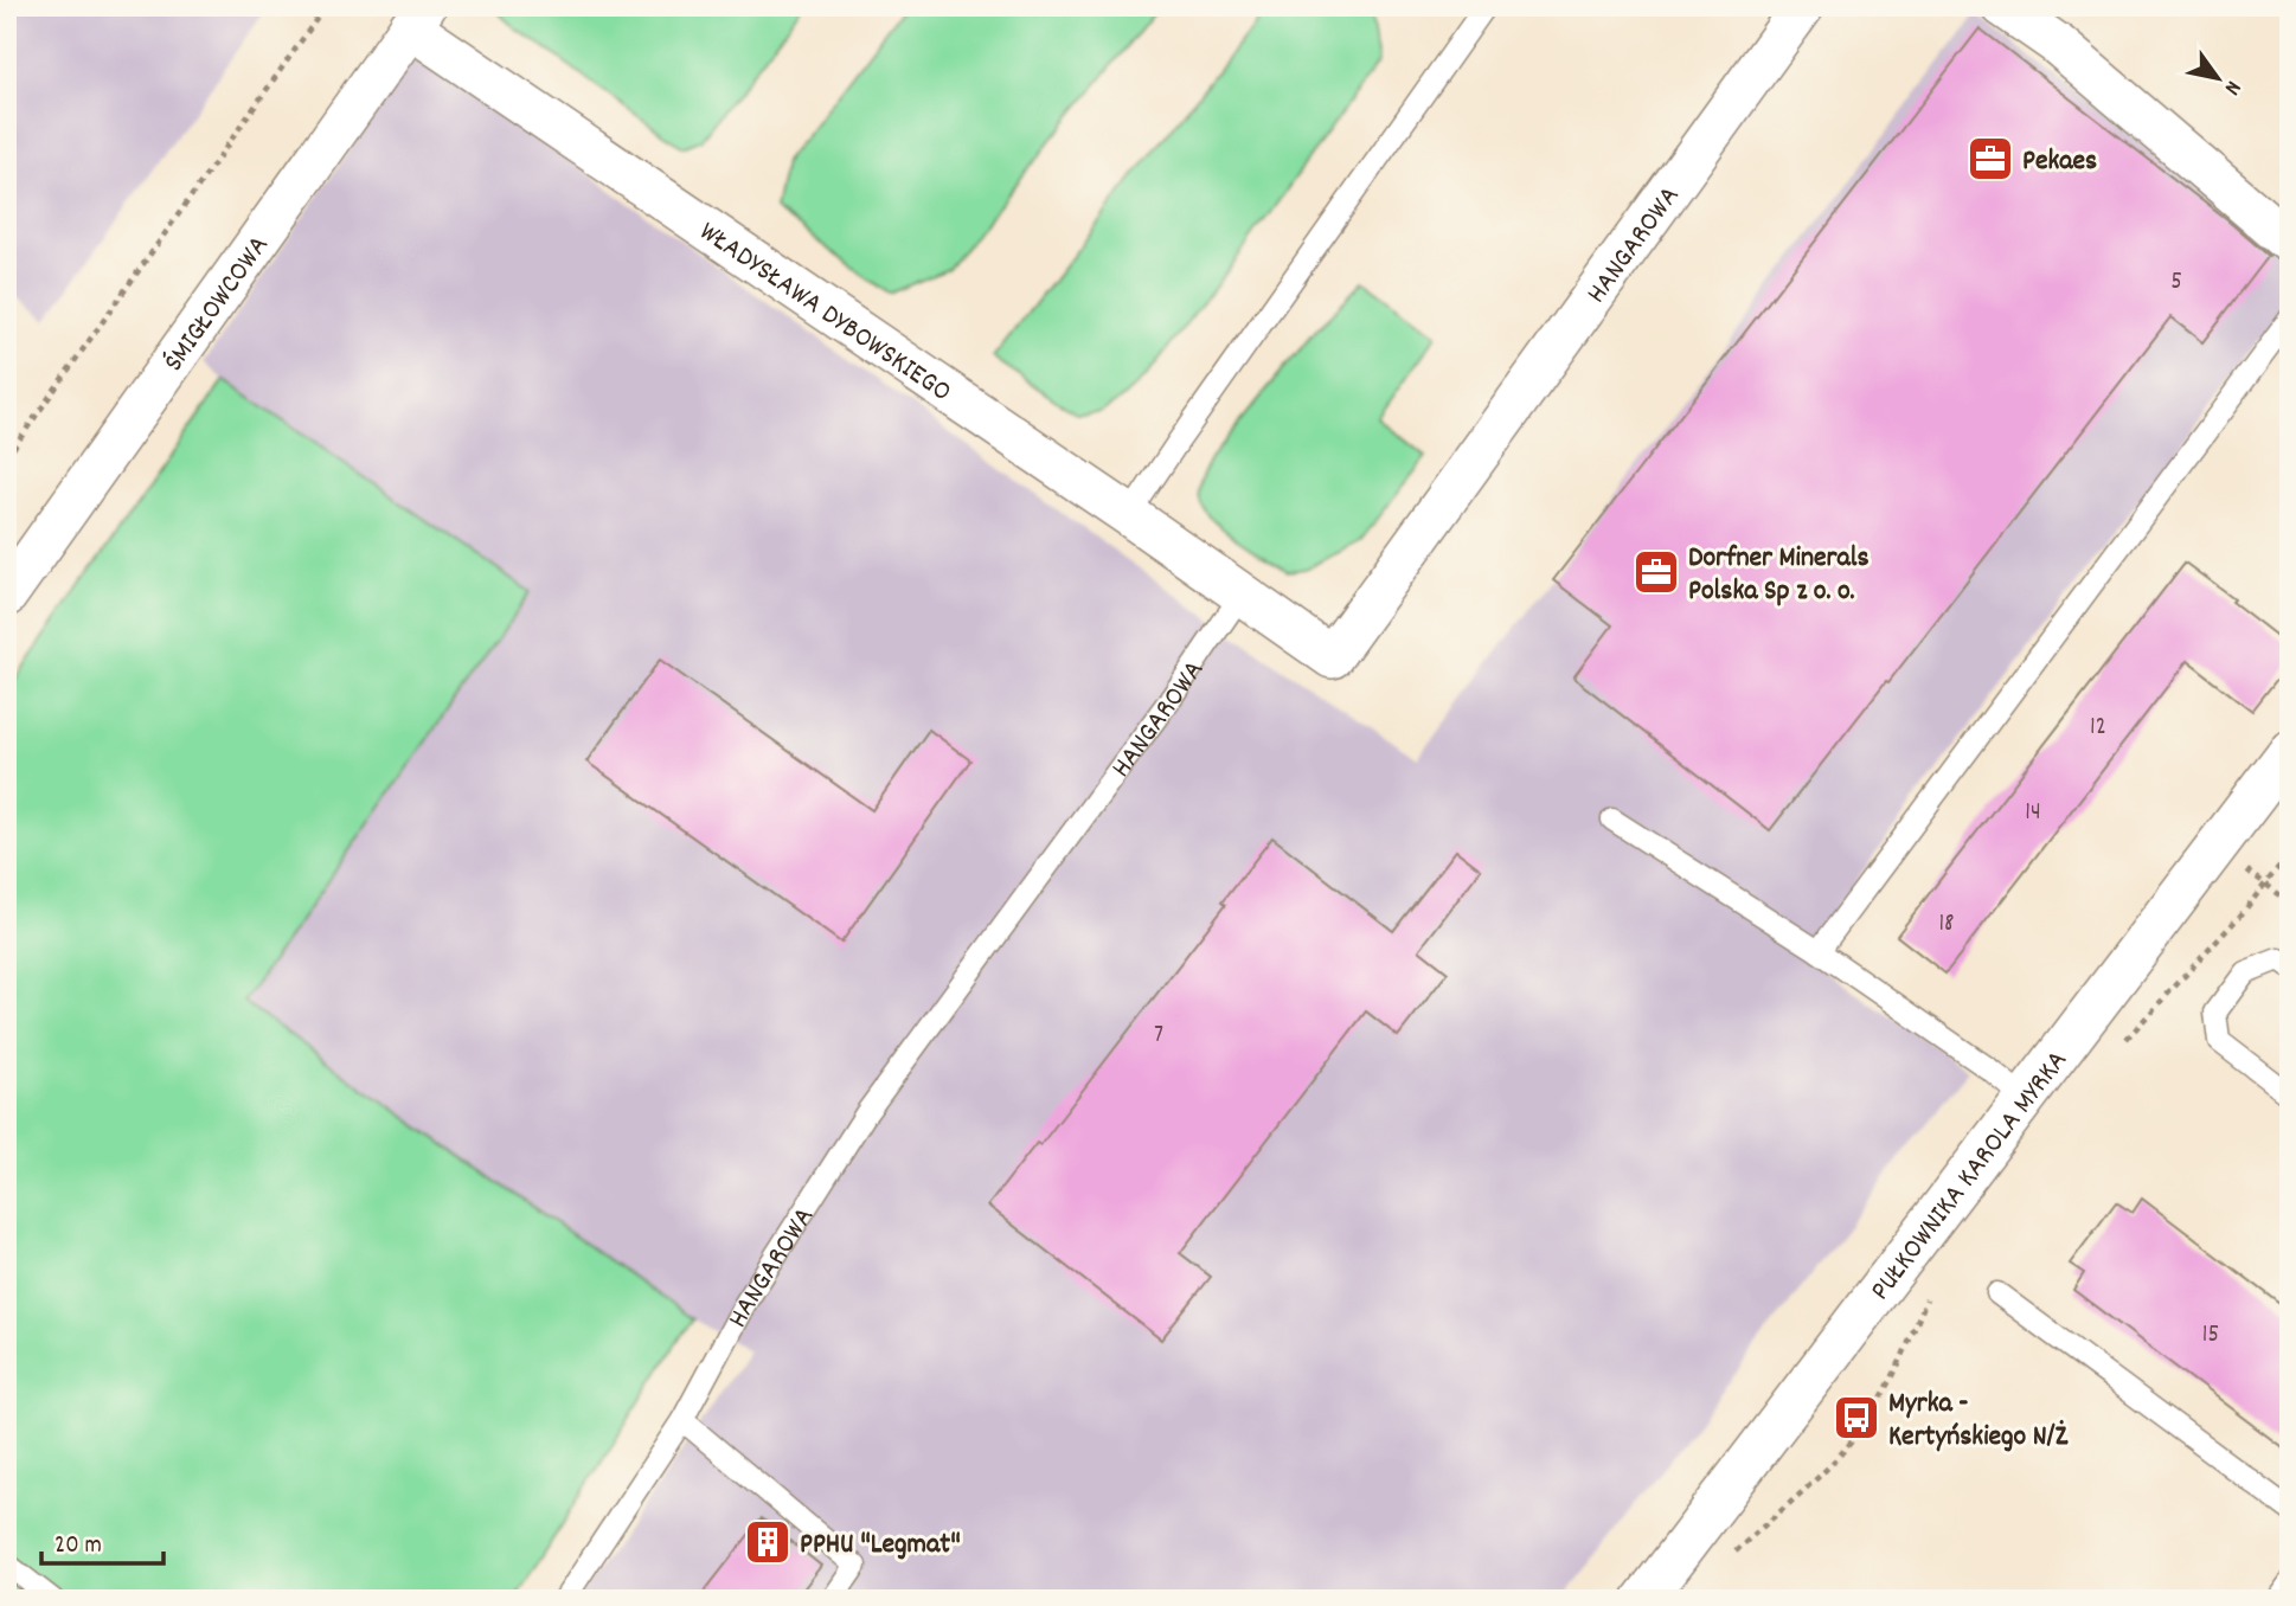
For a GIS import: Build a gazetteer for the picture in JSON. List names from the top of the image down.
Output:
{
  "streets": {
    "street": [
      "HANGAROWA",
      "ŚMIGŁOWCOWA",
      "WŁADYSŁAWA DYBOWSKIEGO",
      "PUŁKOWNIKA KAROLA MYRKA"
    ]
  },
  "crossings": [
    ["HANGAROWA", "WŁADYSŁAWA DYBOWSKIEGO"],
    ["ŚMIGŁOWCOWA", "WŁADYSŁAWA DYBOWSKIEGO"]
  ],
  "places": {
    "office": ["Pekaes", "Dorfner Minerals Polska Sp z o. o."],
    "bus stop": ["Myrka - Kertyńskiego N/Ż"],
    "building": ["PPHU \"Legmat\""]
  },
  "house_numbers": [
    "5",
    "12",
    "14",
    "18",
    "7",
    "15"
  ],
  "scale_bar": "20 m",
  "north": "bottom right"
}
